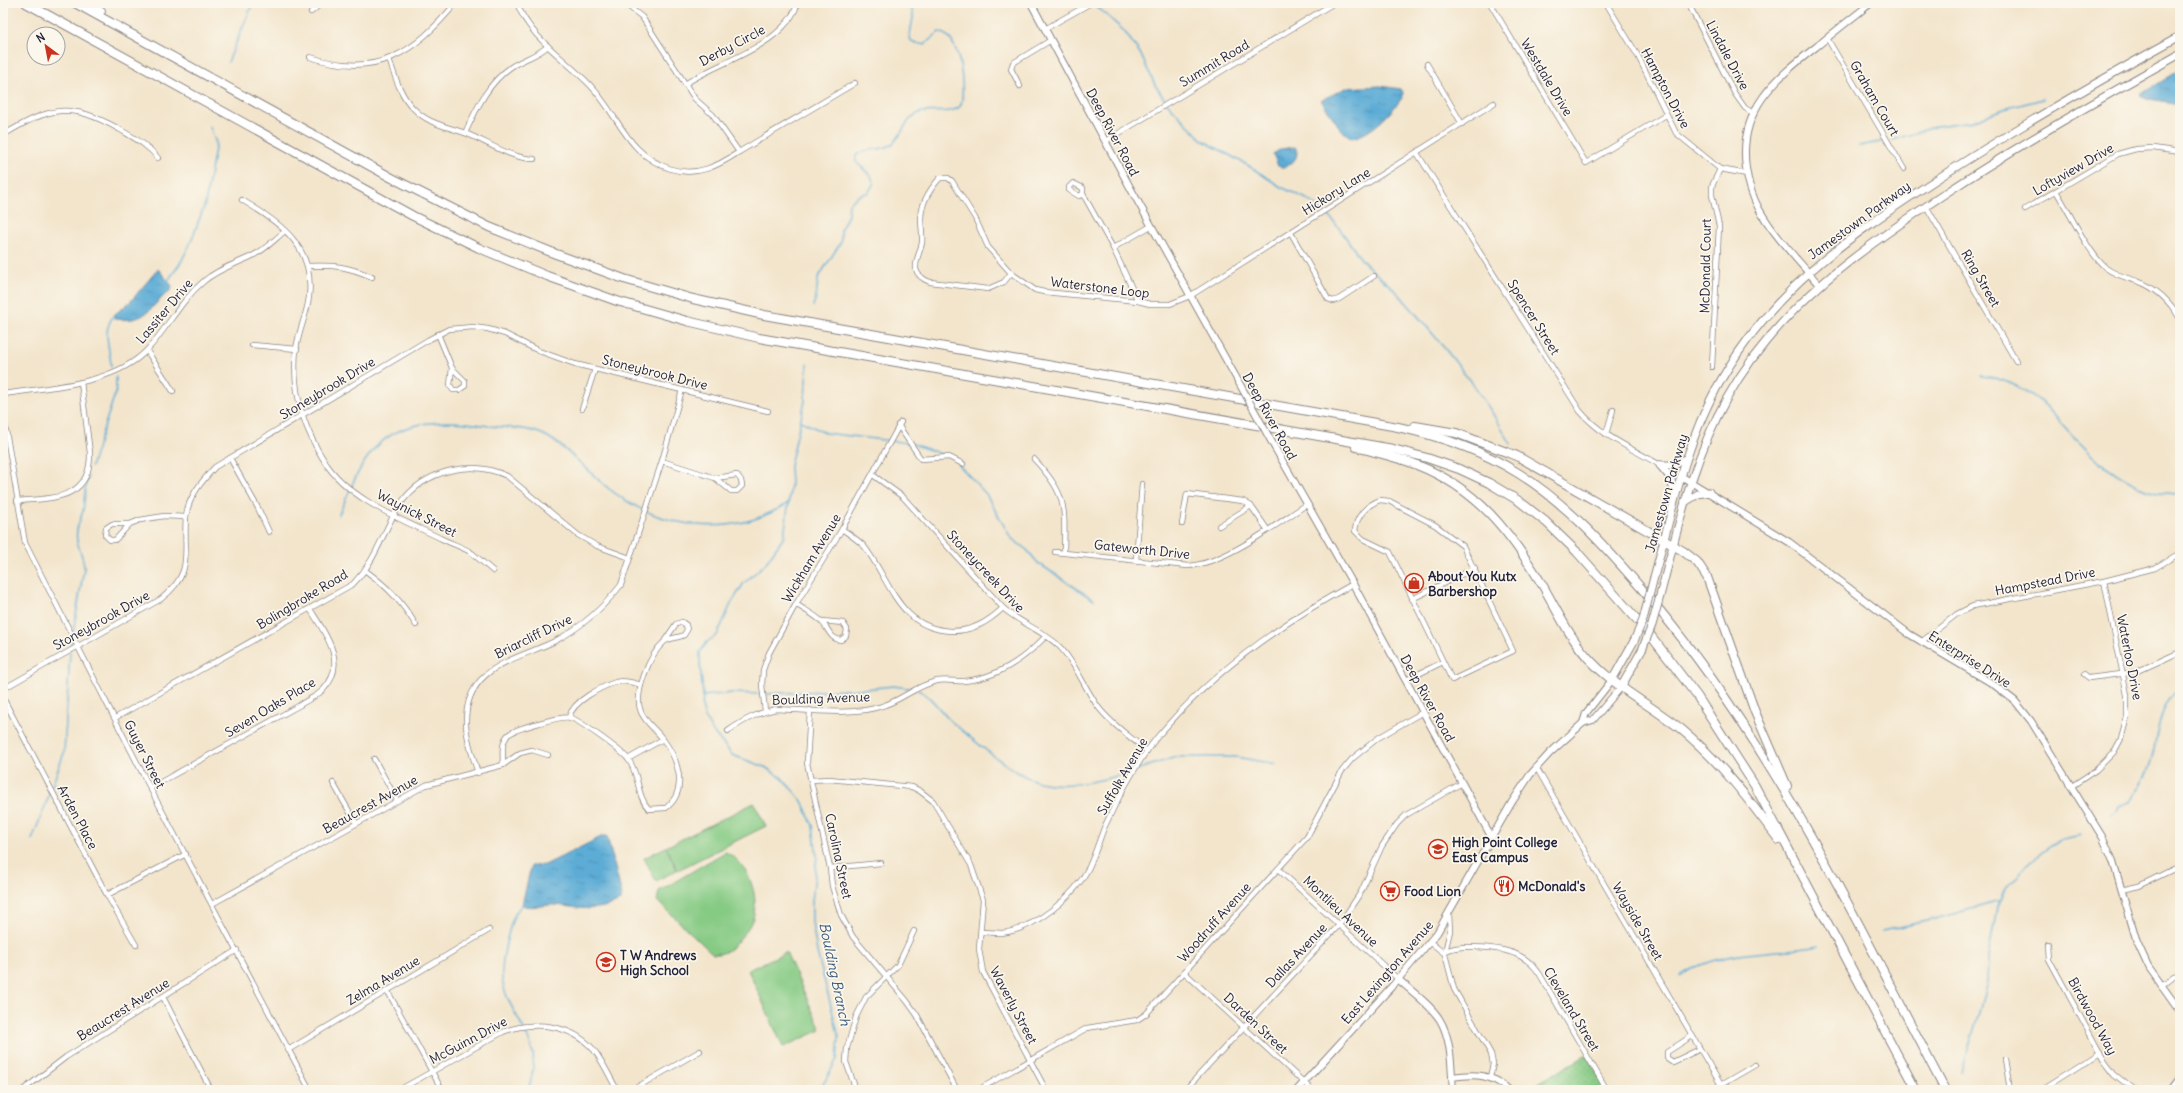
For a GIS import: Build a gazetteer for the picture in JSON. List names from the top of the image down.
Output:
{
  "streets": {
    "main road": ["Jamestown Parkway"],
    "street": [
      "Derby Circle",
      "Lindale Drive",
      "Summit Road",
      "Westdale Drive",
      "Hampton Drive",
      "Graham Court",
      "Deep River Road",
      "Loftyview Drive",
      "Hickory Lane",
      "McDonald Court",
      "Ring Street",
      "Waterstone Loop",
      "Lassiter Drive",
      "Spencer Street",
      "Stoneybrook Drive",
      "Waynick Street",
      "Gateworth Drive",
      "Wickham Avenue",
      "Stoneycreek Drive",
      "Hampstead Drive",
      "Bolingbroke Road",
      "Briarcliff Drive",
      "Waterloo Drive",
      "Enterprise Drive",
      "Boulding Avenue",
      "Seven Oaks Place",
      "Guyer Street",
      "Suffolk Avenue",
      "Beaucrest Avenue",
      "Arden Place",
      "Carolina Street",
      "Montlieu Avenue",
      "Wayside Street",
      "Woodruff Avenue",
      "Dallas Avenue",
      "East Lexington Avenue",
      "Zelma Avenue",
      "Waverly Street",
      "Cleveland Street",
      "Birdwood Way",
      "Darden Street",
      "McGuinn Drive"
    ]
  },
  "crossings": [
    ["Summit Road", "Deep River Road"],
    ["Westdale Drive", "Hampton Drive"],
    ["Hampton Drive", "McDonald Court"],
    ["Deep River Road", "Hickory Lane"],
    ["Deep River Road", "Jamestown Parkway"],
    ["Deep River Road", "Waterstone Loop"],
    ["Deep River Road", "Gateworth Drive"],
    ["Deep River Road", "Suffolk Avenue"],
    ["Deep River Road", "Woodruff Avenue"],
    ["Deep River Road", "Dallas Avenue"],
    ["Deep River Road", "East Lexington Avenue"],
    ["Hickory Lane", "Waterstone Loop"],
    ["Hickory Lane", "Spencer Street"],
    ["Jamestown Parkway", "Ring Street"],
    ["Jamestown Parkway", "Enterprise Drive"],
    ["Jamestown Parkway", "Wayside Street"],
    ["Jamestown Parkway", "East Lexington Avenue"],
    ["Lassiter Drive", "Waynick Street"],
    ["Stoneybrook Drive", "Waynick Street"],
    ["Stoneybrook Drive", "Briarcliff Drive"],
    ["Stoneybrook Drive", "Guyer Street"],
    ["Waynick Street", "Bolingbroke Road"],
    ["Wickham Avenue", "Stoneycreek Drive"],
    ["Wickham Avenue", "Boulding Avenue"],
    ["Stoneycreek Drive", "Boulding Avenue"],
    ["Stoneycreek Drive", "Suffolk Avenue"],
    ["Hampstead Drive", "Waterloo Drive"],
    ["Hampstead Drive", "Enterprise Drive"],
    ["Bolingbroke Road", "Briarcliff Drive"],
    ["Bolingbroke Road", "Seven Oaks Place"],
    ["Bolingbroke Road", "Guyer Street"],
    ["Briarcliff Drive", "Beaucrest Avenue"],
    ["Waterloo Drive", "Enterprise Drive"],
    ["Boulding Avenue", "Carolina Street"],
    ["Seven Oaks Place", "Guyer Street"],
    ["Guyer Street", "Beaucrest Avenue"],
    ["Guyer Street", "Zelma Avenue"],
    ["Suffolk Avenue", "Waverly Street"],
    ["Carolina Street", "Waverly Street"],
    ["Montlieu Avenue", "Woodruff Avenue"],
    ["Montlieu Avenue", "Dallas Avenue"],
    ["Montlieu Avenue", "East Lexington Avenue"],
    ["Woodruff Avenue", "Waverly Street"],
    ["Woodruff Avenue", "Darden Street"],
    ["Dallas Avenue", "Darden Street"],
    ["East Lexington Avenue", "Darden Street"]
  ],
  "water": ["Boulding Branch"],
  "places": {
    "shop": ["About You Kutx Barbershop"],
    "school or university": ["High Point College East Campus", "T W Andrews High School"],
    "restaurant": ["McDonald's"],
    "supermarket": ["Food Lion"]
  },
  "north": "top left"
}
